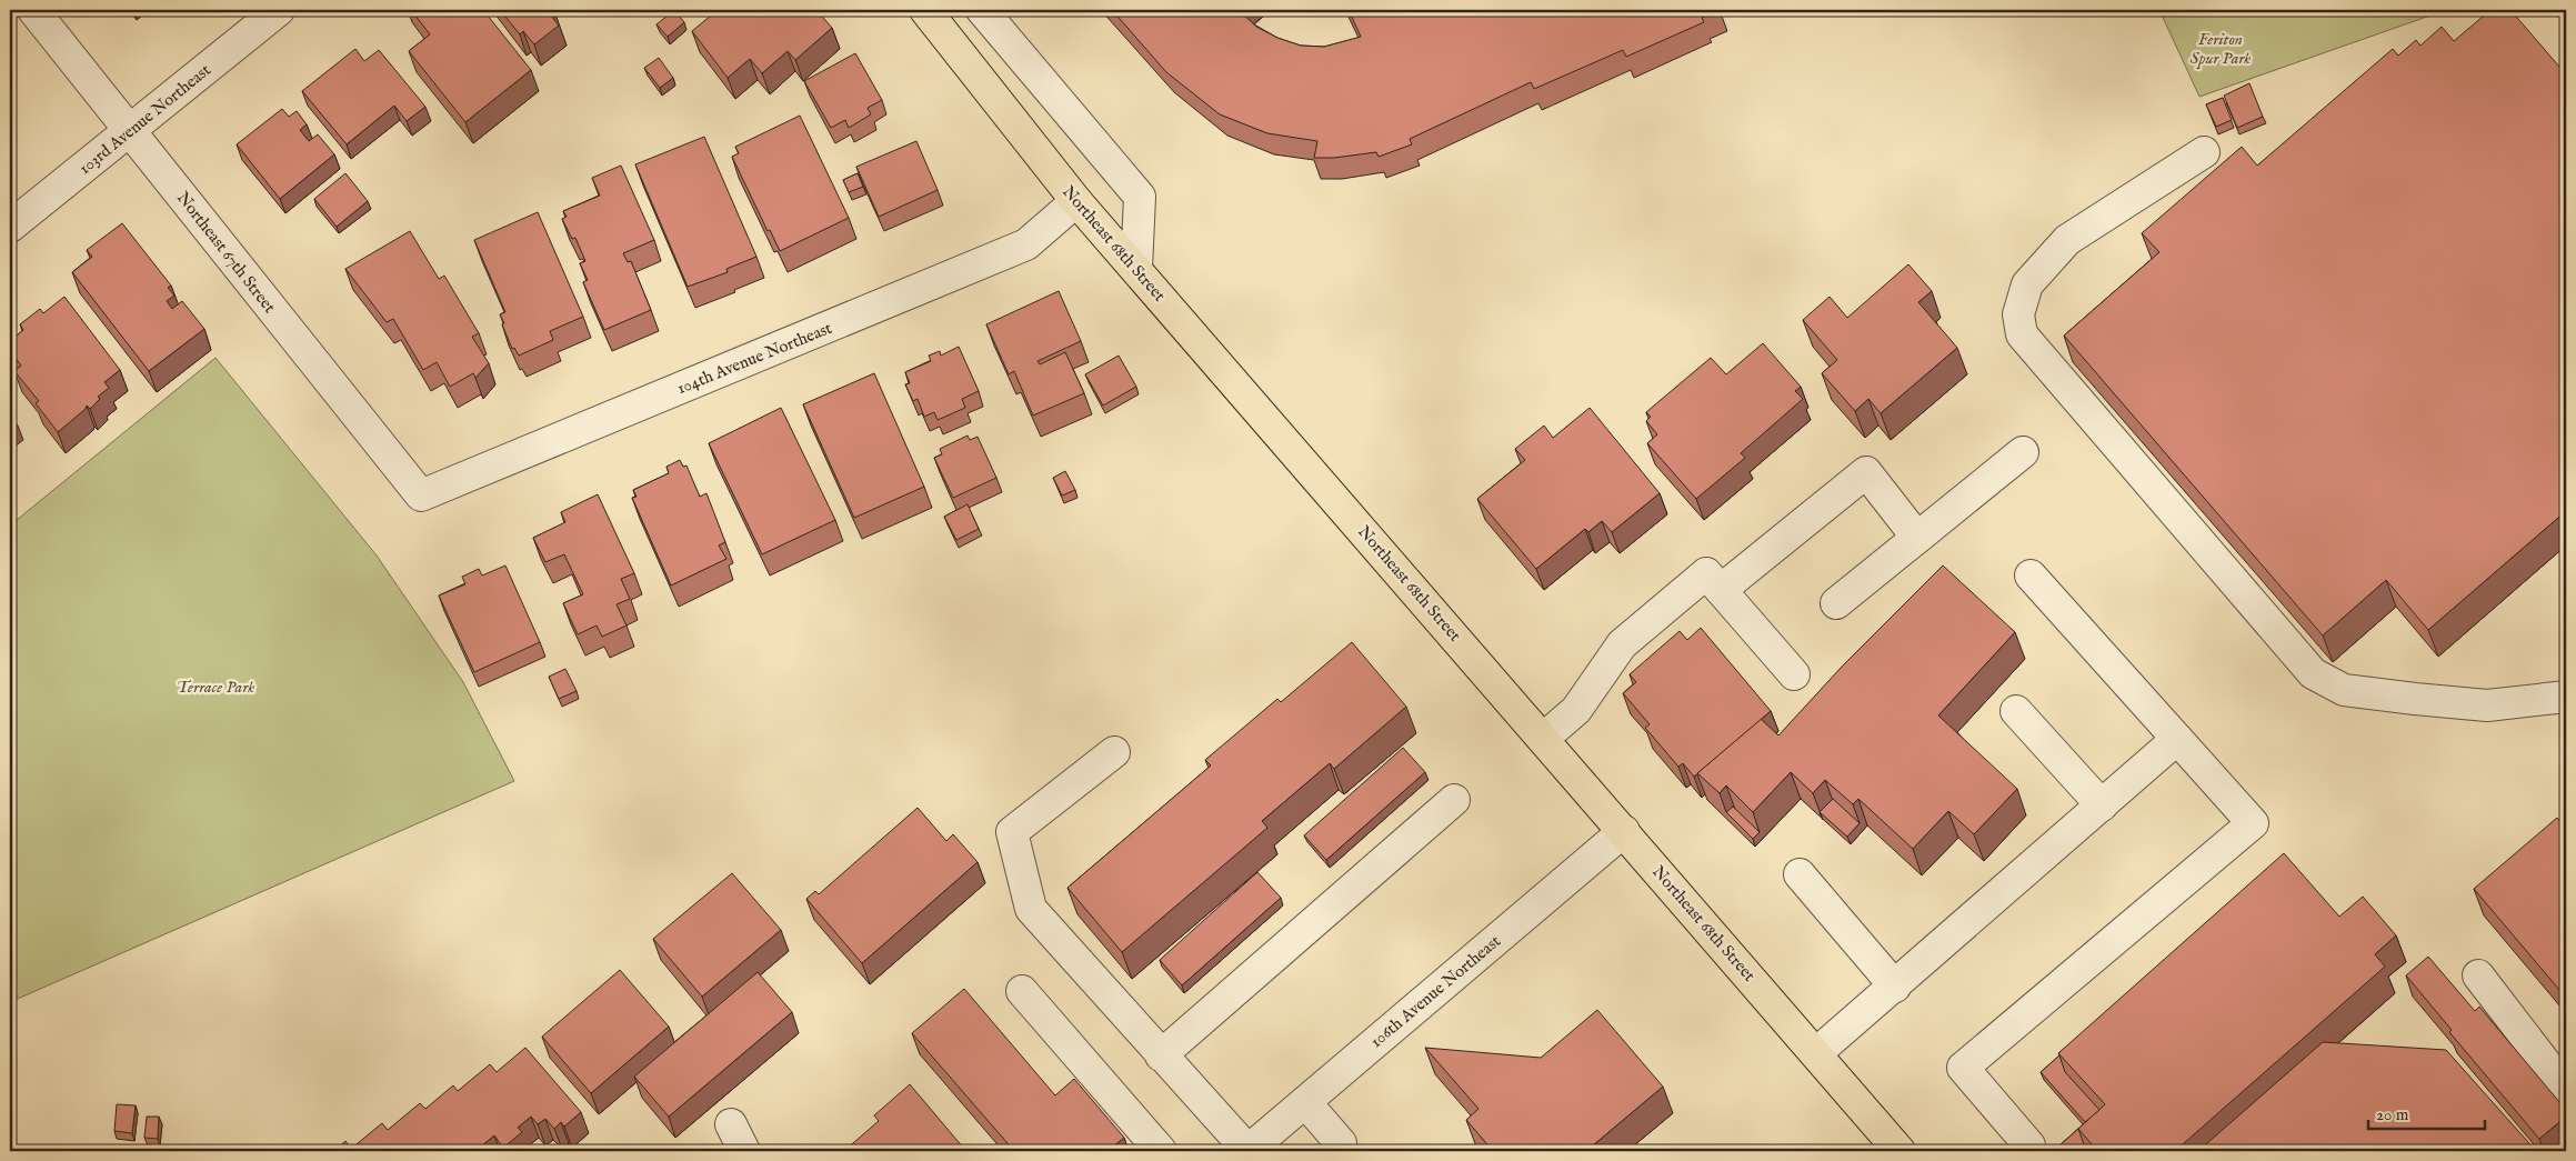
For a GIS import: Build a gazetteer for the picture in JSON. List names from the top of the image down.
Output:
{
  "streets": {
    "main road": ["Northeast 68th Street"],
    "street": [
      "103rd Avenue Northeast",
      "Northeast 67th Street",
      "104th Avenue Northeast",
      "106th Avenue Northeast"
    ]
  },
  "crossings": [
    ["103rd Avenue Northeast", "Northeast 67th Street"],
    ["Northeast 68th Street", "104th Avenue Northeast"],
    ["Northeast 68th Street", "106th Avenue Northeast"],
    ["Northeast 67th Street", "104th Avenue Northeast"]
  ],
  "parks": ["Feriton Spur Park", "Terrace Park"],
  "scale_bar": "20 m"
}
